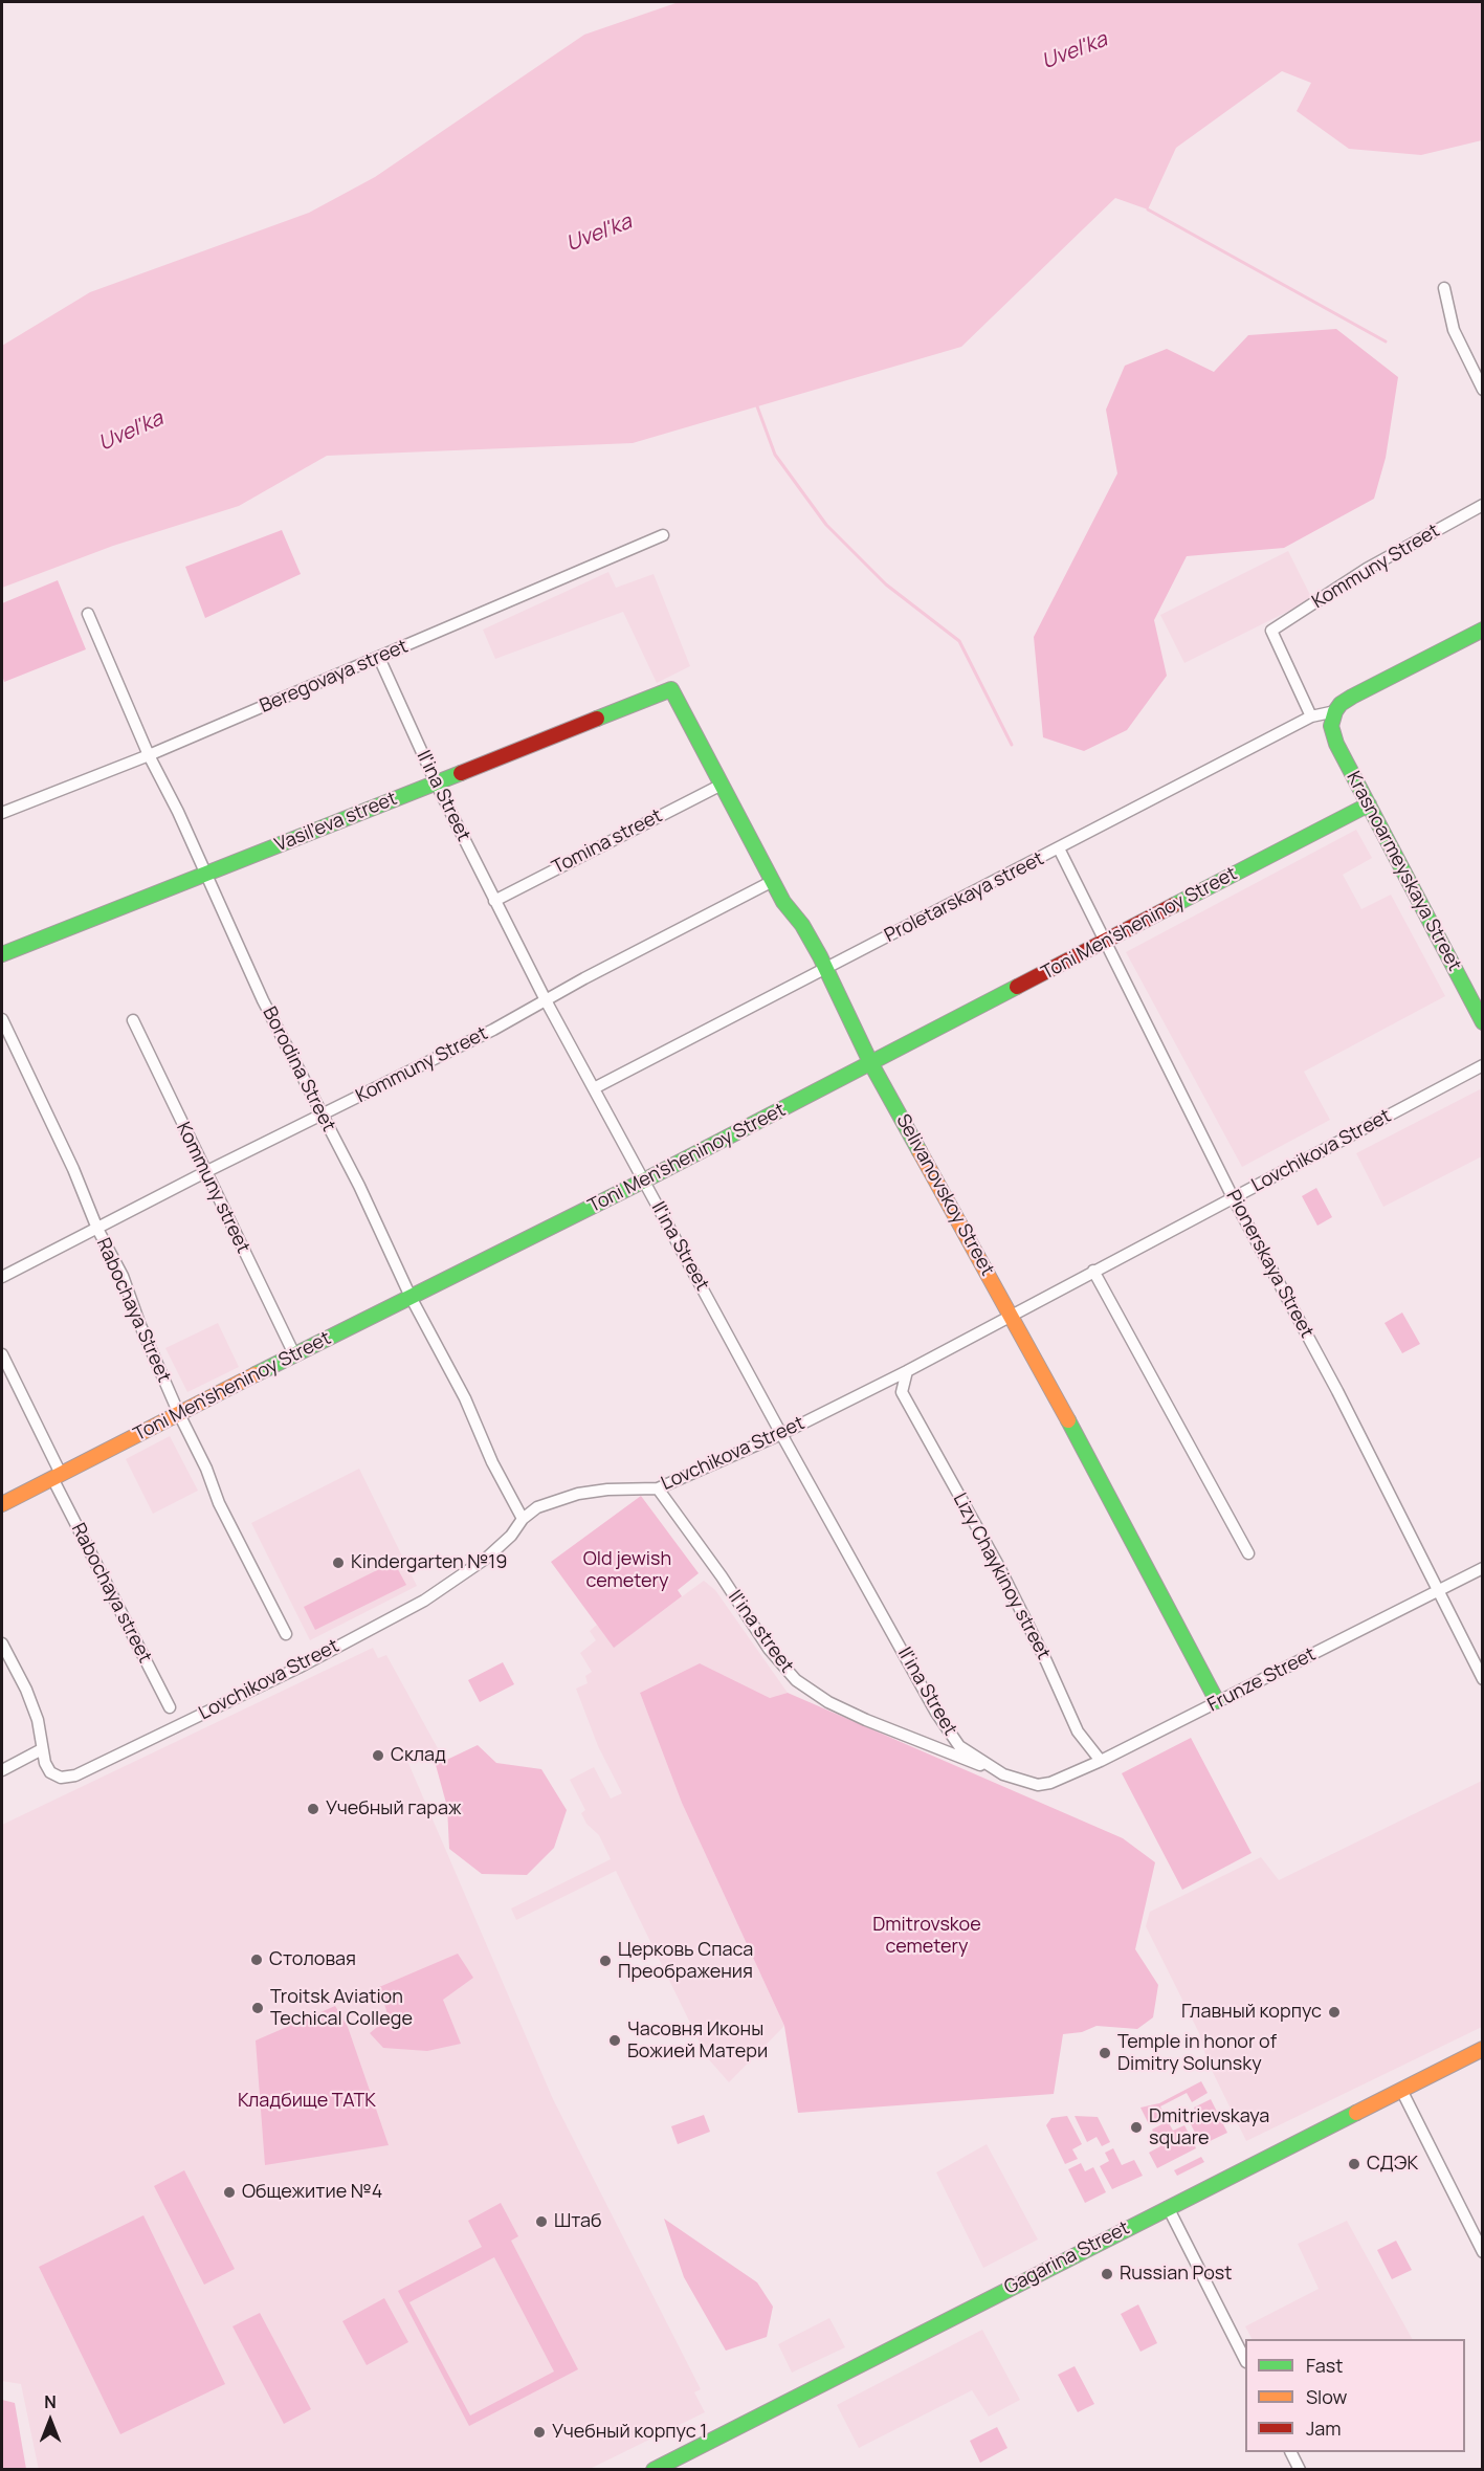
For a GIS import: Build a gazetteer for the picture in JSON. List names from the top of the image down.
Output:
{
  "streets": {
    "street": [
      "Kommuny Street",
      "Beregovaya street",
      "Il'ina Street",
      "Vasil'eva street",
      "Tomina street",
      "Krasnoarmeyskaya Street",
      "Proletarskaya street",
      "Toni Men'sheninoy Street",
      "Borodina Street",
      "Lovchikova Street",
      "Kommuny street",
      "Selivanovskoy Street",
      "Pionerskaya Street",
      "Rabochaya Street",
      "Lizy Chaykinoy street",
      "Rabochaya street",
      "Il'ina street",
      "Frunze Street",
      "Gagarina Street"
    ]
  },
  "crossings": [
    ["Kommuny Street", "Il'ina Street"],
    ["Kommuny Street", "Proletarskaya street"],
    ["Kommuny Street", "Borodina Street"],
    ["Kommuny Street", "Kommuny street"],
    ["Kommuny Street", "Selivanovskoy Street"],
    ["Kommuny Street", "Rabochaya Street"],
    ["Beregovaya street", "Il'ina Street"],
    ["Beregovaya street", "Borodina Street"],
    ["Il'ina Street", "Vasil'eva street"],
    ["Il'ina Street", "Tomina street"],
    ["Il'ina Street", "Proletarskaya street"],
    ["Il'ina Street", "Toni Men'sheninoy Street"],
    ["Il'ina Street", "Lovchikova Street"],
    ["Il'ina Street", "Il'ina street"],
    ["Il'ina Street", "Frunze Street"],
    ["Vasil'eva street", "Borodina Street"],
    ["Vasil'eva street", "Selivanovskoy Street"],
    ["Tomina street", "Selivanovskoy Street"],
    ["Krasnoarmeyskaya Street", "Proletarskaya street"],
    ["Krasnoarmeyskaya Street", "Toni Men'sheninoy Street"],
    ["Proletarskaya street", "Selivanovskoy Street"],
    ["Proletarskaya street", "Pionerskaya Street"],
    ["Toni Men'sheninoy Street", "Borodina Street"],
    ["Toni Men'sheninoy Street", "Kommuny street"],
    ["Toni Men'sheninoy Street", "Selivanovskoy Street"],
    ["Toni Men'sheninoy Street", "Pionerskaya Street"],
    ["Toni Men'sheninoy Street", "Rabochaya Street"],
    ["Toni Men'sheninoy Street", "Rabochaya street"],
    ["Borodina Street", "Lovchikova Street"],
    ["Lovchikova Street", "Selivanovskoy Street"],
    ["Lovchikova Street", "Pionerskaya Street"],
    ["Lovchikova Street", "Il'ina street"],
    ["Selivanovskoy Street", "Frunze Street"],
    ["Pionerskaya Street", "Frunze Street"],
    ["Lizy Chaykinoy street", "Frunze Street"]
  ],
  "water": ["Uvel'ka"],
  "parks": ["Old jewish cemetery", "Dmitrovskoe cemetery", "Кладбище ТАТК"],
  "places": [
    "Kindergarten №19",
    "Склад",
    "Учебный гараж",
    "Столовая",
    "Церковь Спаса Преображения",
    "Troitsk Aviation Techical College",
    "Главный корпус",
    "Часовня Иконы Божией Матери",
    "Temple in honor of Dimitry Solunsky",
    "Dmitrievskaya square",
    "СДЭК",
    "Общежитие №4",
    "Штаб",
    "Russian Post",
    "Учебный корпус 1"
  ],
  "legend": ["Fast", "Slow", "Jam"],
  "north": "top"
}
